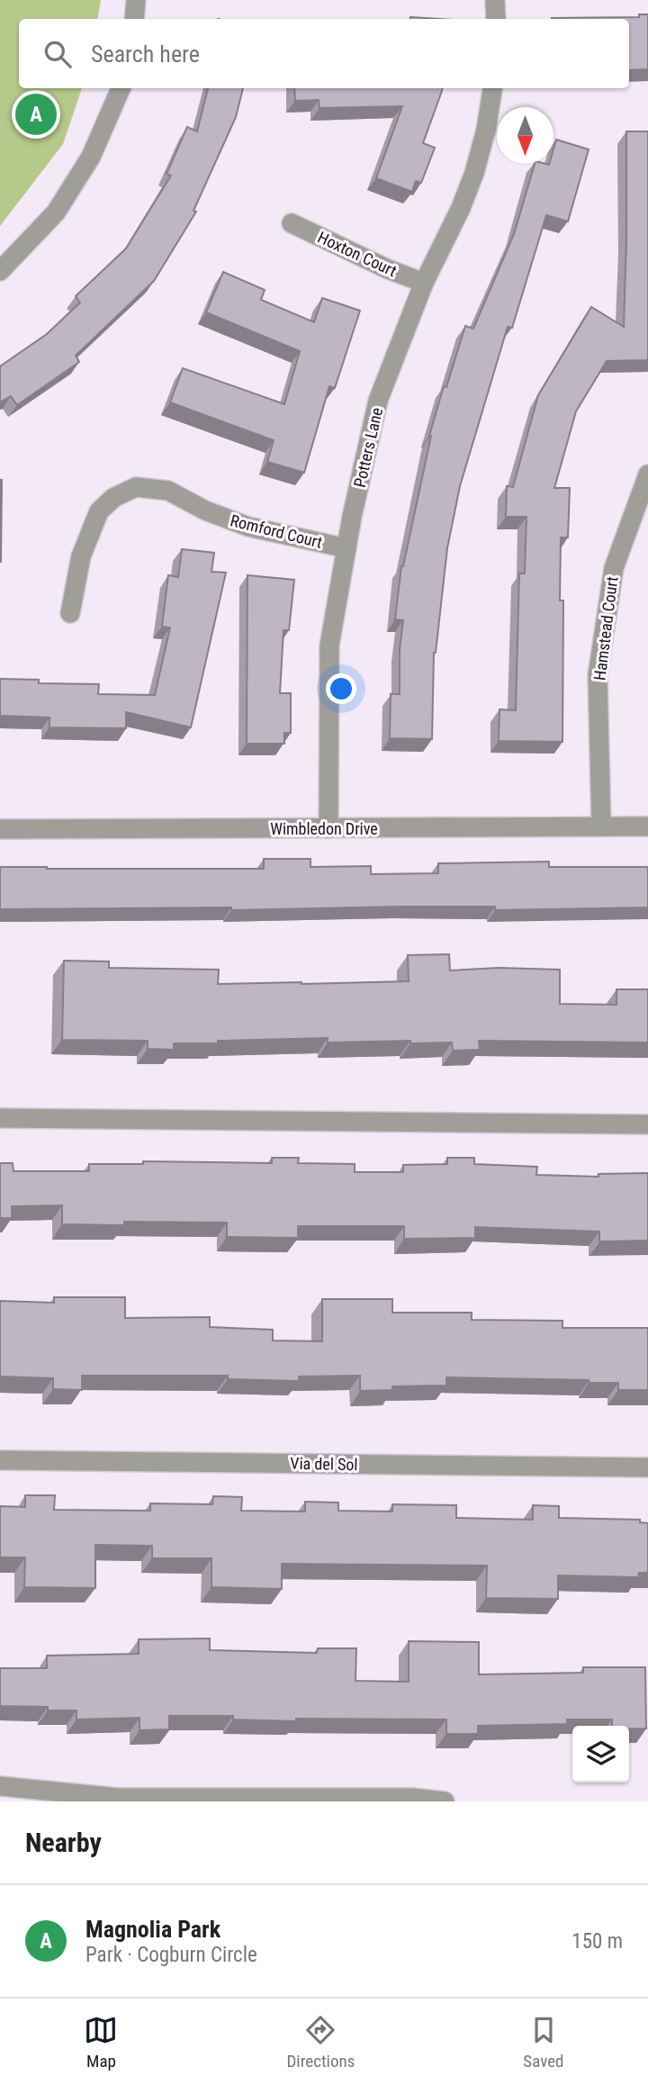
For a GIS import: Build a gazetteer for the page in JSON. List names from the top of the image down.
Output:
{
  "streets": {
    "street": [
      "Hoxton Court",
      "Potters Lane",
      "Romford Court",
      "Hamstead Court",
      "Wimbledon Drive",
      "Via del Sol"
    ]
  },
  "crossings": [
    ["Hoxton Court", "Potters Lane"],
    ["Potters Lane", "Romford Court"],
    ["Potters Lane", "Wimbledon Drive"],
    ["Hamstead Court", "Wimbledon Drive"]
  ],
  "north": "bottom",
  "page": {
    "search": "Search here",
    "pins": "A",
    "heading": "Nearby",
    "list": [
      {
        "mark": "A",
        "name": "Magnolia Park",
        "note": "Park · Cogburn Circle",
        "value": "150 m"
      }
    ],
    "nav": ["Map", "Directions", "Saved"]
  }
}
